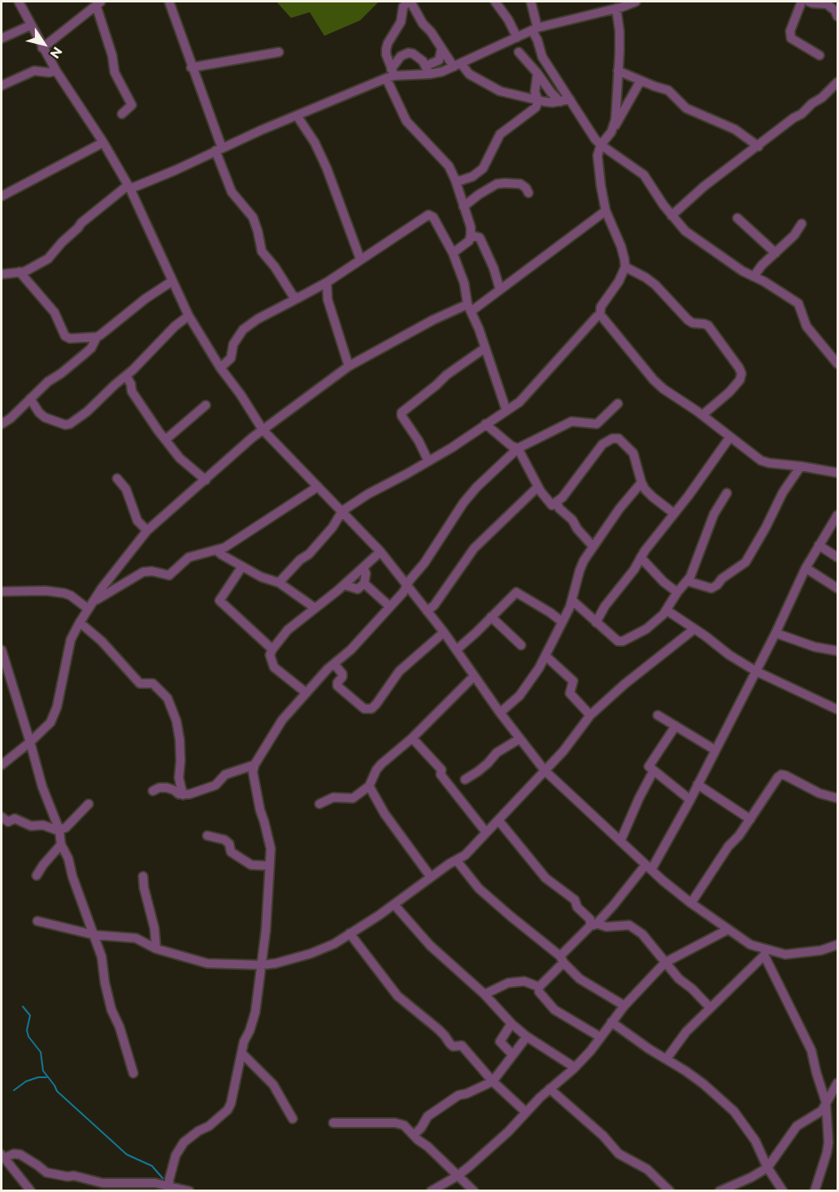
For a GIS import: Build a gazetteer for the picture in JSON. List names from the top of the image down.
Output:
{
  "north": "bottom right"
}
